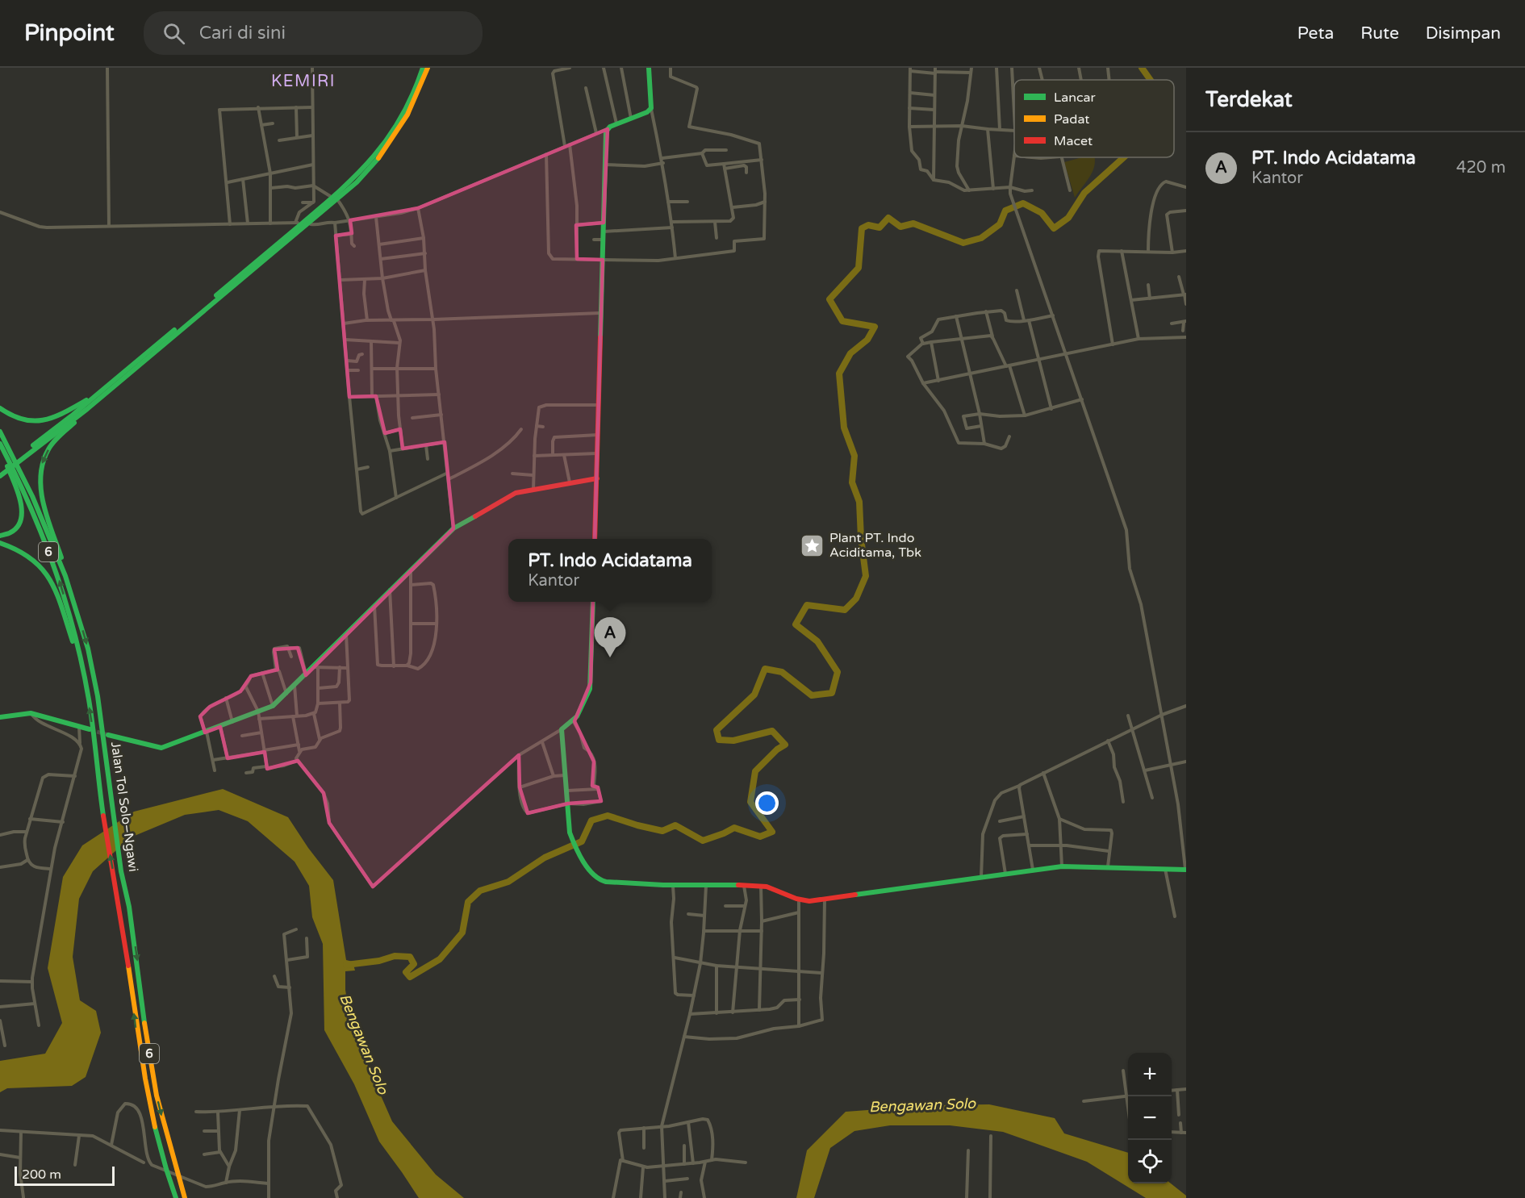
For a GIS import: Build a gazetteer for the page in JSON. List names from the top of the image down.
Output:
{
  "streets": {
    "main road": ["6", "Jalan Tol Solo–Ngawi"]
  },
  "districts": ["KEMIRI"],
  "water": ["Bengawan Solo"],
  "places": {
    "place": ["Plant PT. Indo Aciditama, Tbk"]
  },
  "legend": ["Lancar", "Padat", "Macet"],
  "scale_bar": "200 m",
  "page": {
    "header": "Pinpoint",
    "search": "Cari di sini",
    "nav": ["Peta", "Rute", "Disimpan"],
    "heading": "Terdekat",
    "list": [
      {
        "mark": "A",
        "name": "PT. Indo Acidatama",
        "note": "Kantor",
        "value": "420 m"
      }
    ],
    "popup": ["PT. Indo Acidatama", "Kantor"],
    "pins": "A",
    "map_buttons": ["+", "−"],
    "scale": "200 m"
  }
}
